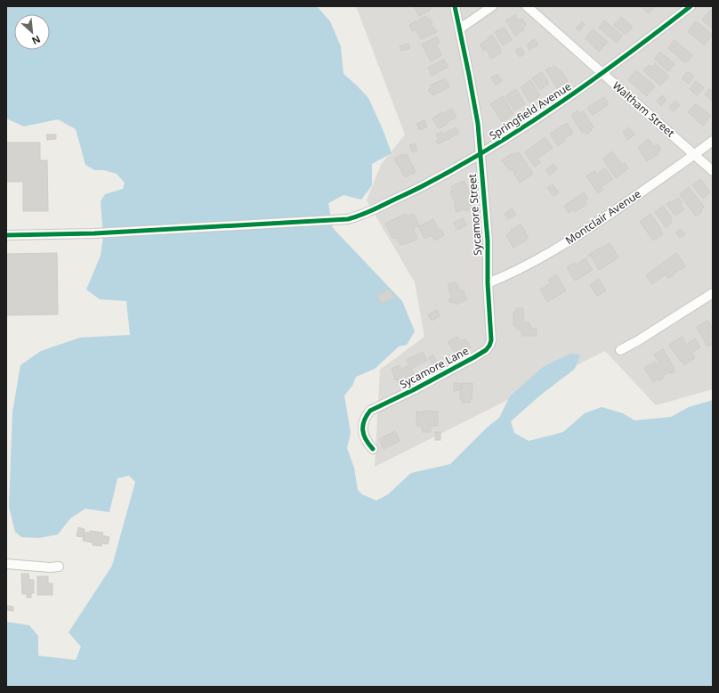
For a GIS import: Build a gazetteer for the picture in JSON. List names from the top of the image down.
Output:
{
  "streets": {
    "street": [
      "Waltham Street",
      "Springfield Avenue",
      "Sycamore Street",
      "Montclair Avenue",
      "Sycamore Lane"
    ]
  },
  "crossings": [
    ["Waltham Street", "Springfield Avenue"],
    ["Waltham Street", "Montclair Avenue"],
    ["Springfield Avenue", "Sycamore Street"],
    ["Sycamore Street", "Montclair Avenue"],
    ["Sycamore Street", "Sycamore Lane"]
  ],
  "north": "bottom right"
}
